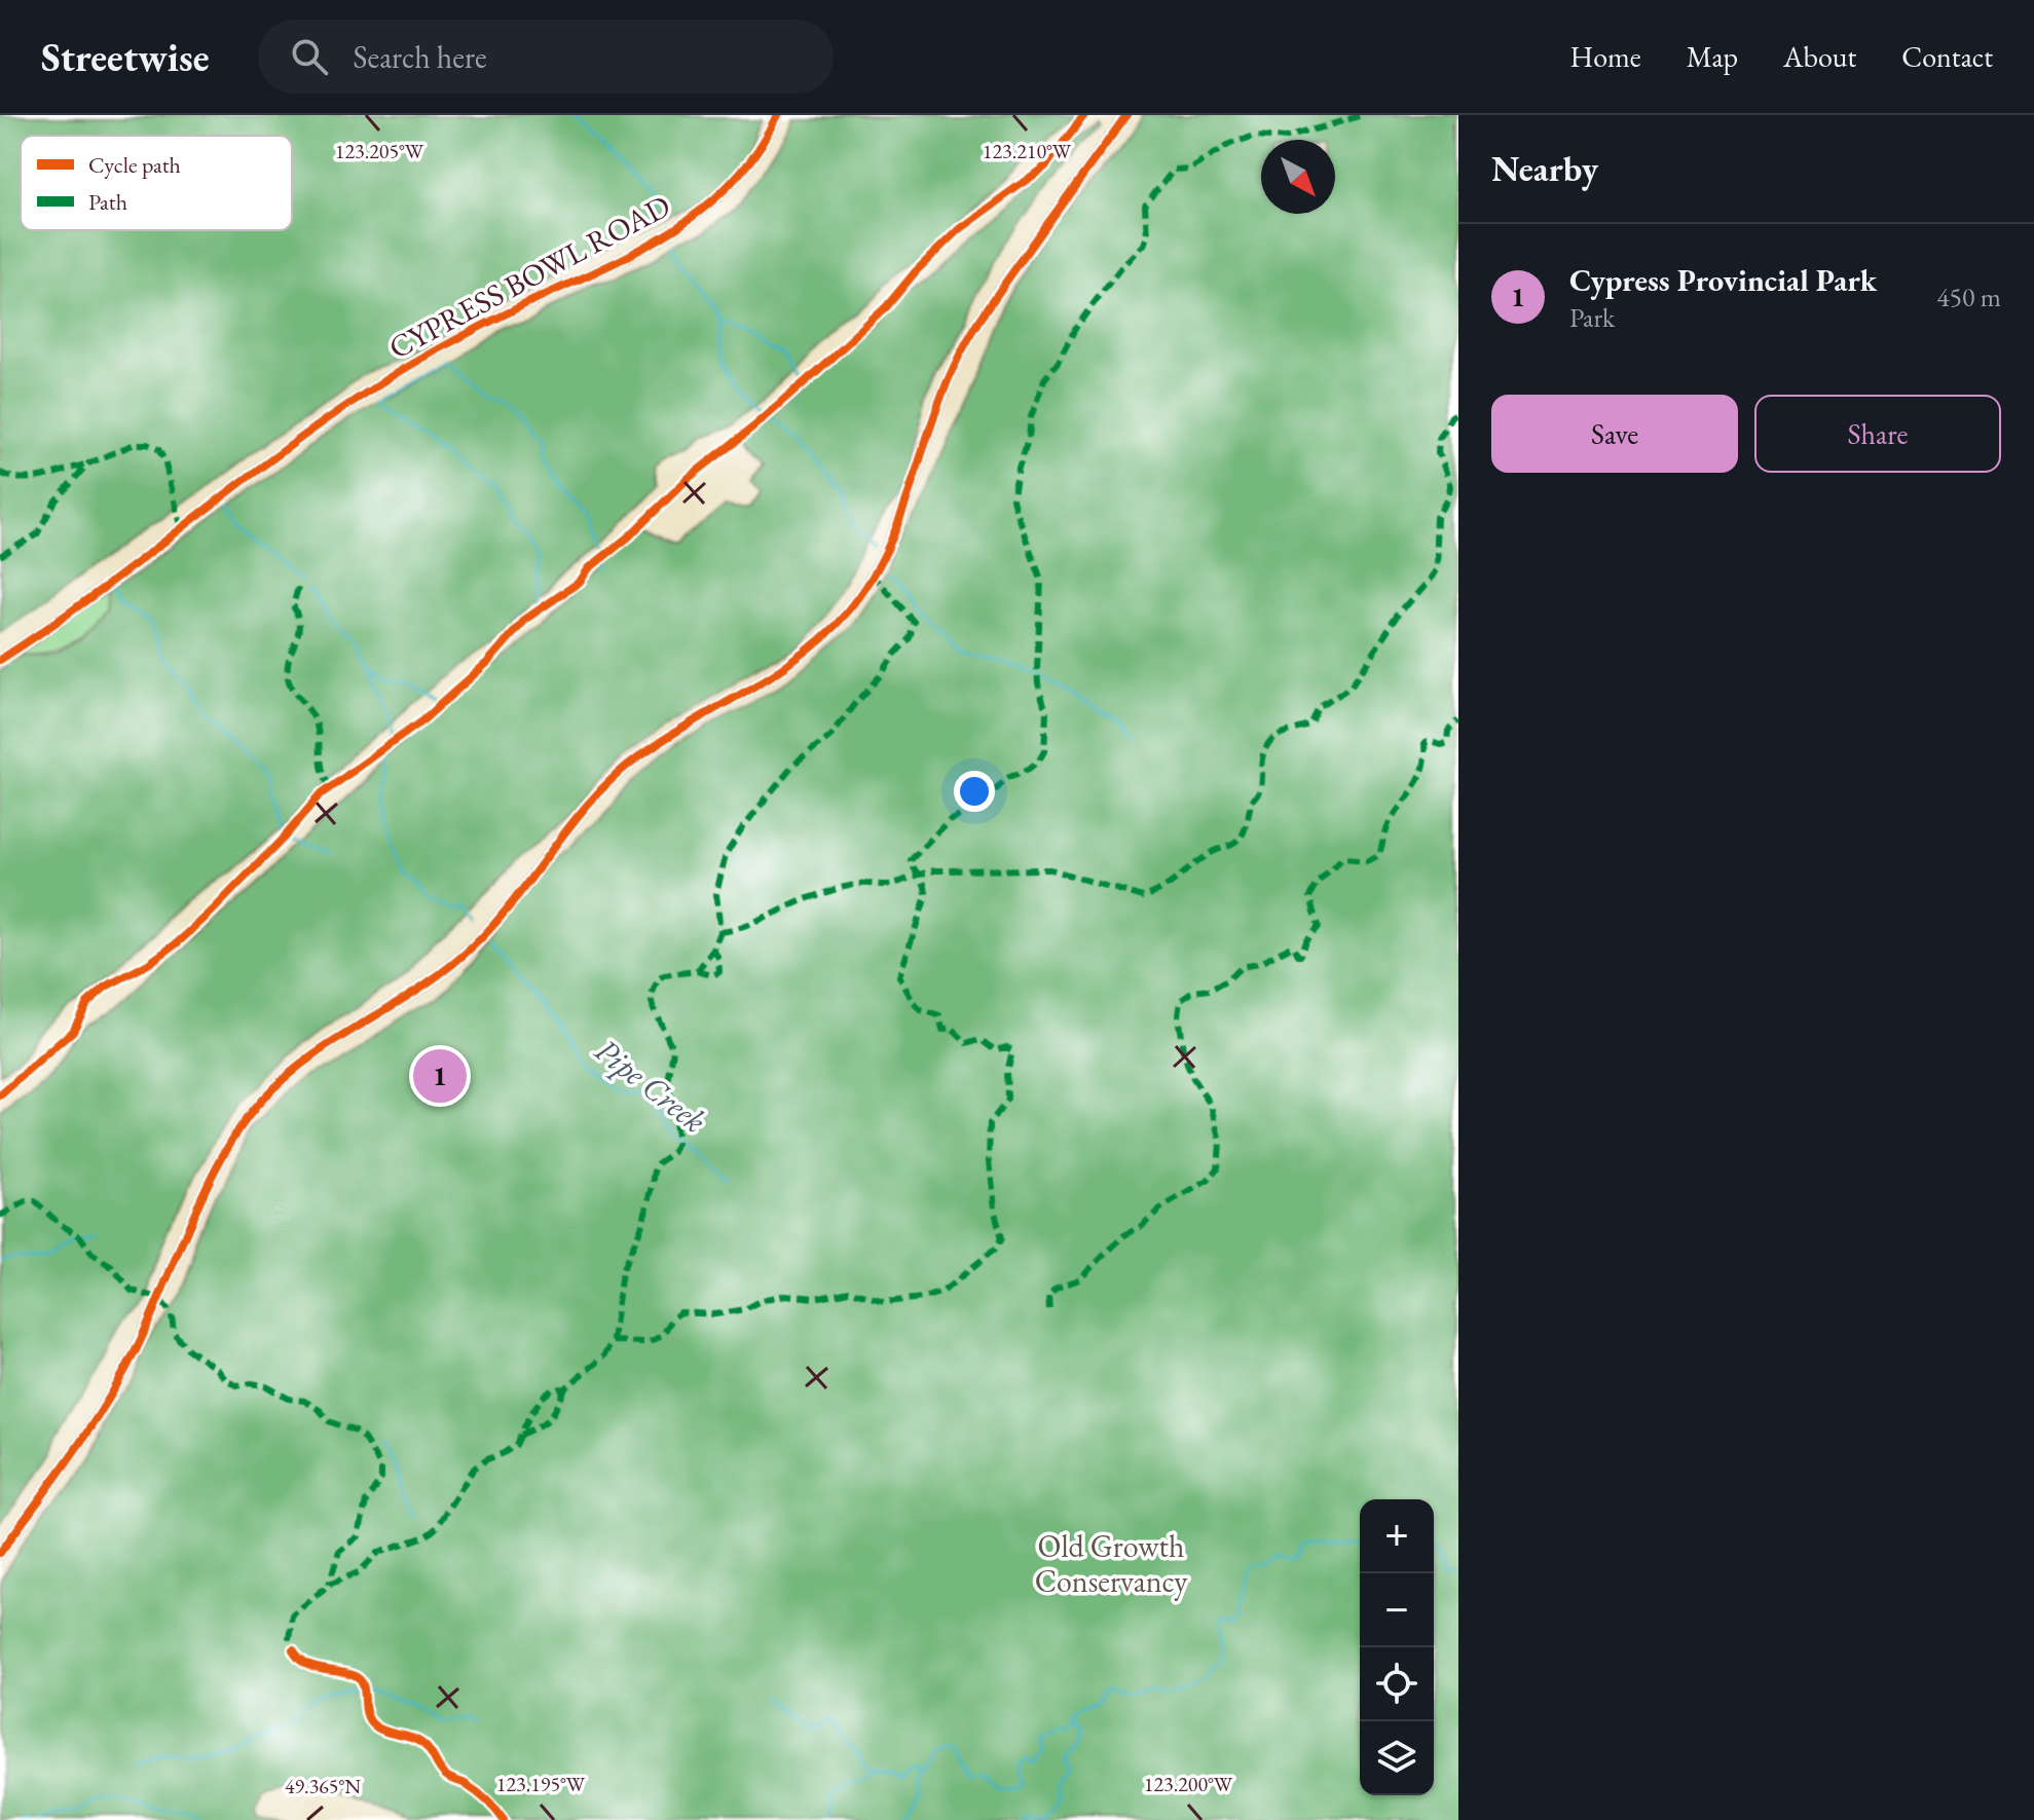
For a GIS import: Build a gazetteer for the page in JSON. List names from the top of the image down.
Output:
{
  "streets": {
    "street": ["CYPRESS BOWL ROAD"]
  },
  "water": ["Pipe Creek"],
  "parks": ["Old Growth Conservancy"],
  "legend": ["Cycle path", "Path"],
  "north": "bottom right",
  "page": {
    "header": "Streetwise",
    "search": "Search here",
    "nav": [
      "Home",
      "Map",
      "About",
      "Contact"
    ],
    "heading": "Nearby",
    "list": [
      {
        "mark": "1",
        "name": "Cypress Provincial Park",
        "note": "Park",
        "value": "450 m"
      }
    ],
    "buttons": ["Save", "Share"],
    "pins": "1",
    "map_buttons": ["+", "−"]
  },
  "coordinates": [
    "123.205°W",
    "123.210°W",
    "123.195°W",
    "123.200°W",
    "49.365°N"
  ]
}
